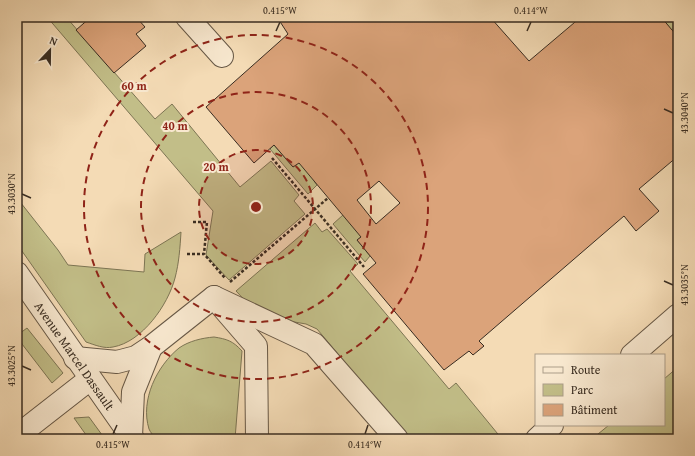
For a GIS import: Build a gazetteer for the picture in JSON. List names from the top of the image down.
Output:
{
  "streets": {
    "street": ["Avenue Marcel Dassault"]
  },
  "legend": ["Route", "Parc", "Bâtiment"],
  "north": "top",
  "coordinates": [
    "0.415°W",
    "0.414°W",
    "43.3040°N",
    "43.3030°N",
    "43.3035°N",
    "43.3025°N"
  ],
  "rings": ["60 m", "40 m", "20 m"]
}
